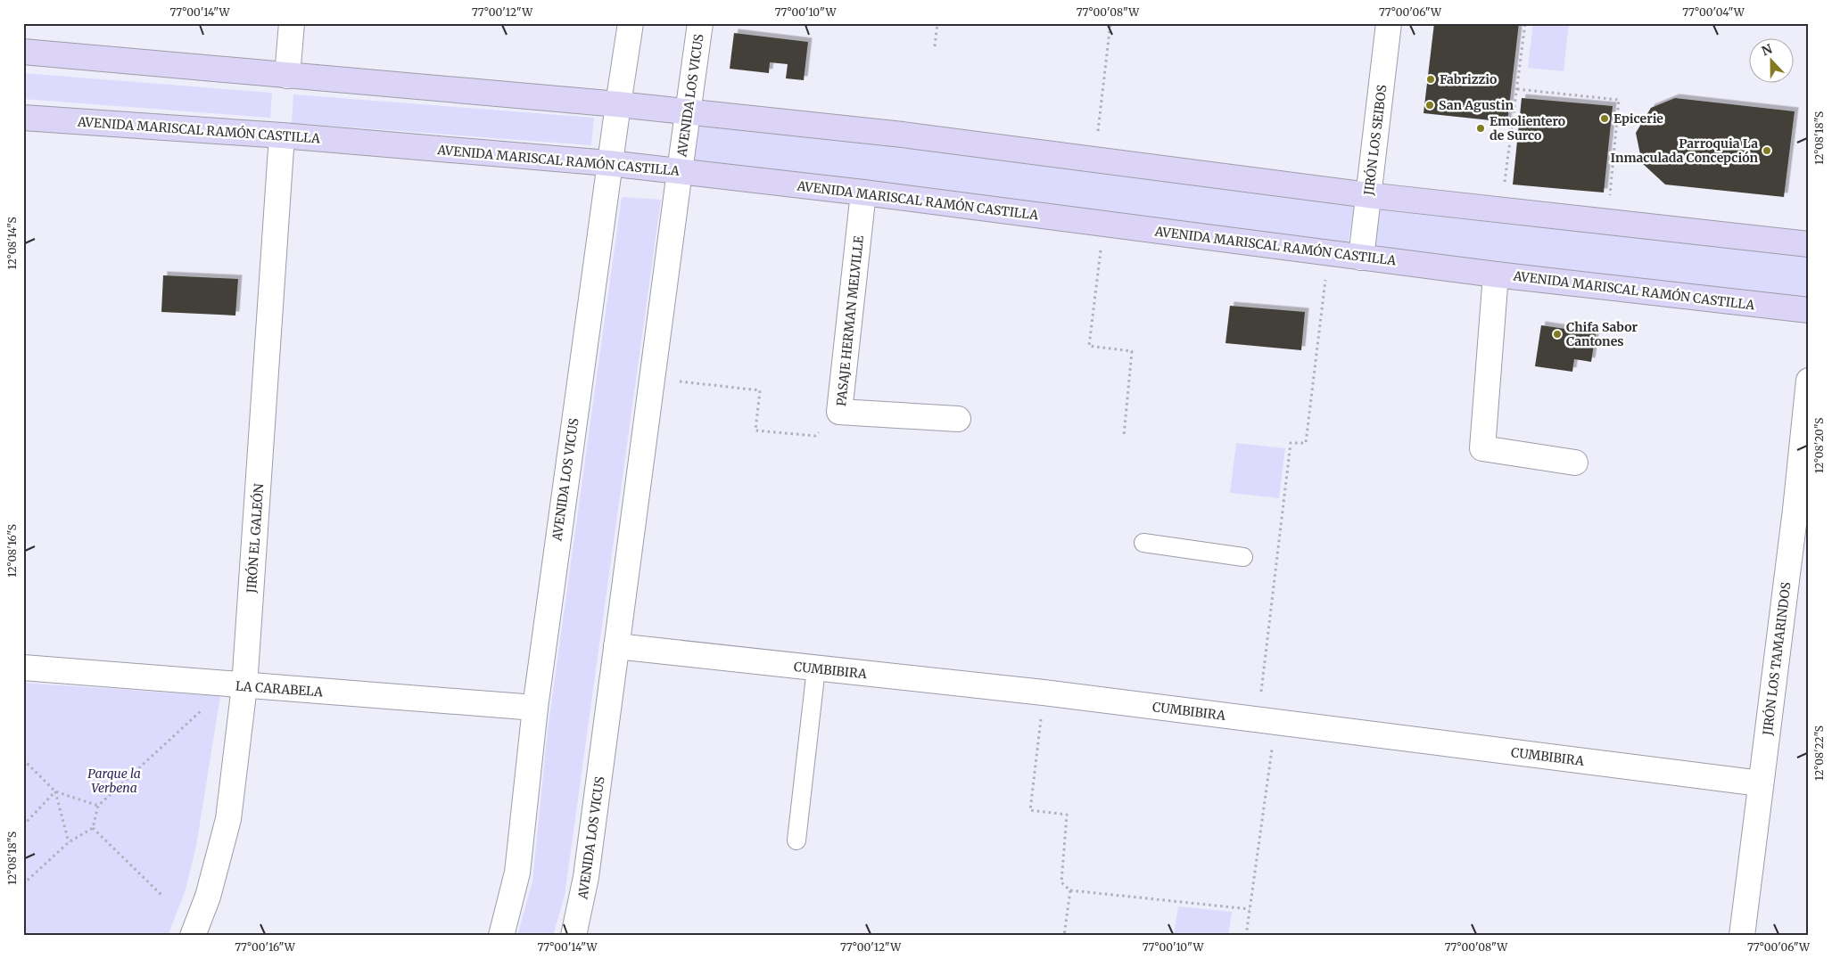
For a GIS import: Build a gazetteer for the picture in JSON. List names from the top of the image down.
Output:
{
  "streets": {
    "main road": ["AVENIDA MARISCAL RAMÓN CASTILLA"],
    "street": [
      "AVENIDA LOS VICUS",
      "JIRÓN LOS SEIBOS",
      "PASAJE HERMAN MELVILLE",
      "JIRÓN EL GALEÓN",
      "JIRÓN LOS TAMARINDOS",
      "CUMBIBIRA",
      "LA CARABELA"
    ]
  },
  "crossings": [
    ["AVENIDA LOS VICUS", "AVENIDA MARISCAL RAMÓN CASTILLA"],
    ["AVENIDA LOS VICUS", "CUMBIBIRA"],
    ["AVENIDA LOS VICUS", "LA CARABELA"],
    ["AVENIDA MARISCAL RAMÓN CASTILLA", "JIRÓN LOS SEIBOS"],
    ["AVENIDA MARISCAL RAMÓN CASTILLA", "PASAJE HERMAN MELVILLE"],
    ["AVENIDA MARISCAL RAMÓN CASTILLA", "JIRÓN EL GALEÓN"],
    ["JIRÓN EL GALEÓN", "LA CARABELA"],
    ["JIRÓN LOS TAMARINDOS", "CUMBIBIRA"]
  ],
  "parks": ["Parque la Verbena"],
  "places": [
    "Fabrizzio",
    "San Agustin",
    "Epicerie",
    "Emolientero de Surco",
    "Parroquia La Inmaculada Concepción",
    "Chifa Sabor Cantones"
  ],
  "north": "top",
  "coordinates": [
    "77°00'14\"W",
    "77°00'12\"W",
    "77°00'10\"W",
    "77°00'08\"W",
    "77°00'06\"W",
    "77°00'04\"W",
    "12°08'18\"S",
    "12°08'14\"S",
    "12°08'20\"S",
    "12°08'16\"S",
    "12°08'22\"S",
    "77°00'16\"W"
  ]
}
